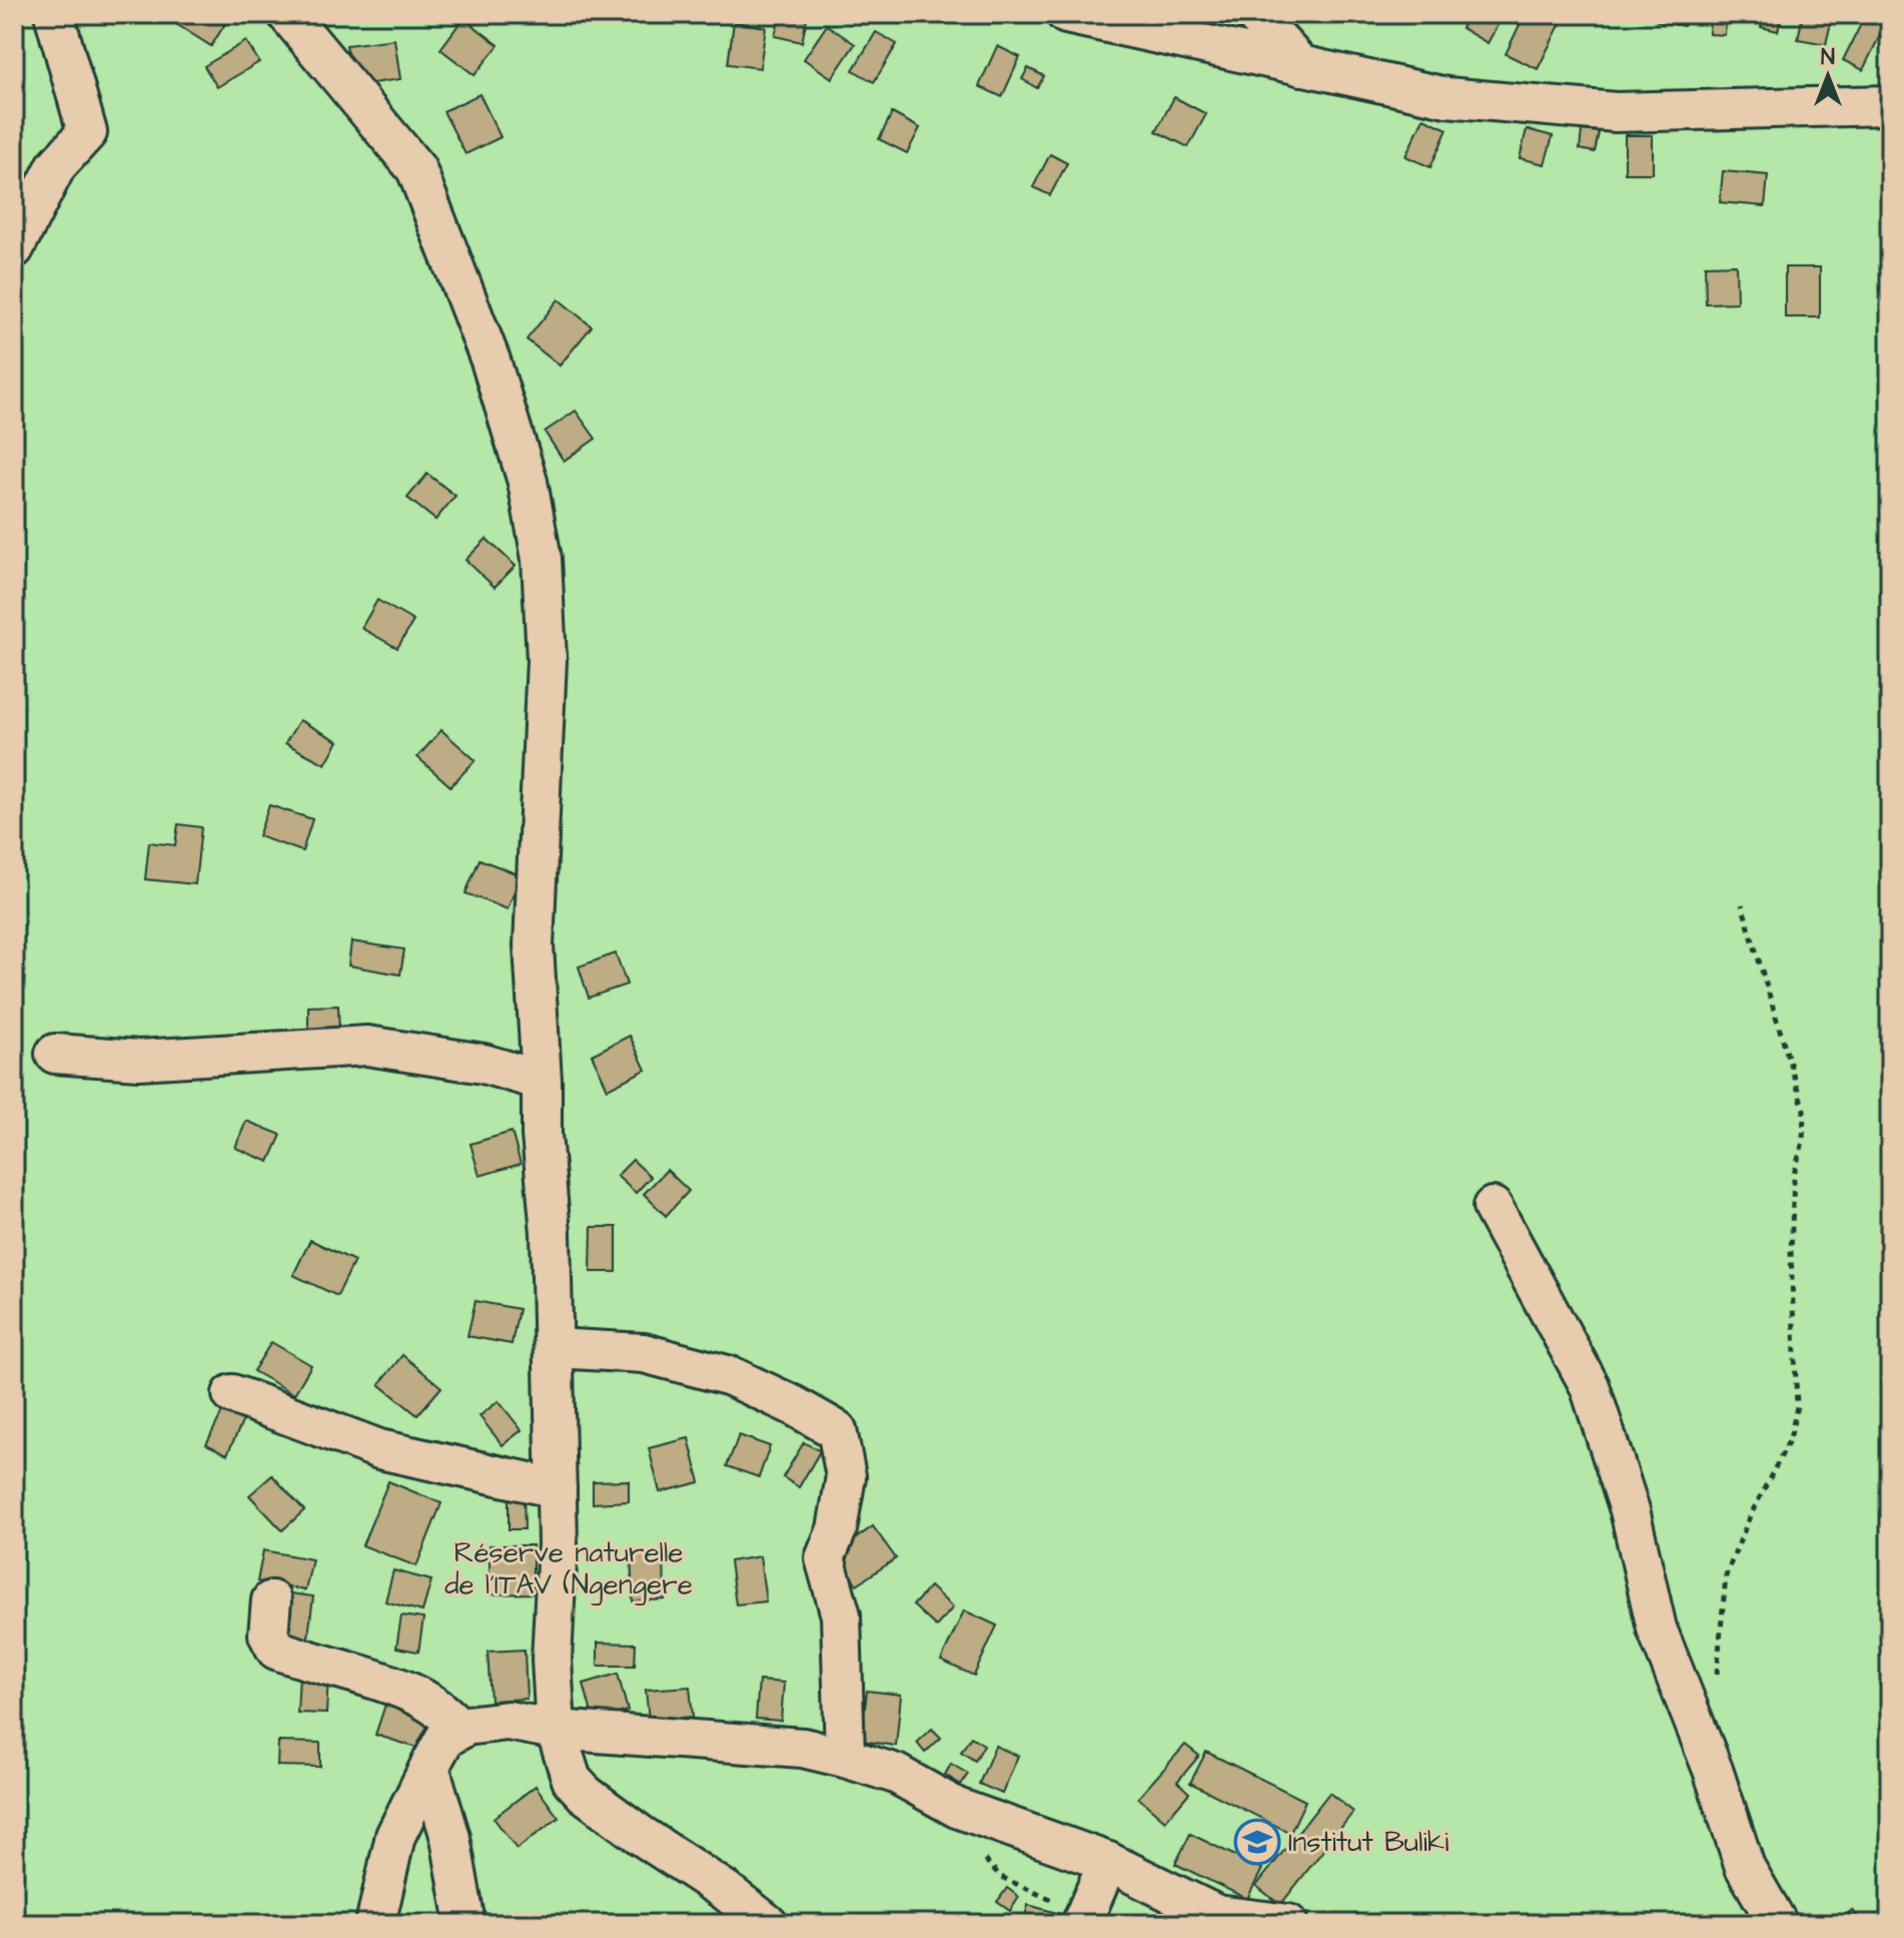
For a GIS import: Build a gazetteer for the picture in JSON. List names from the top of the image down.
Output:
{
  "parks": ["Réserve naturelle de l'ITAV (Ngengere"],
  "places": {
    "school or university": ["Institut Buliki"]
  },
  "north": "top"
}
